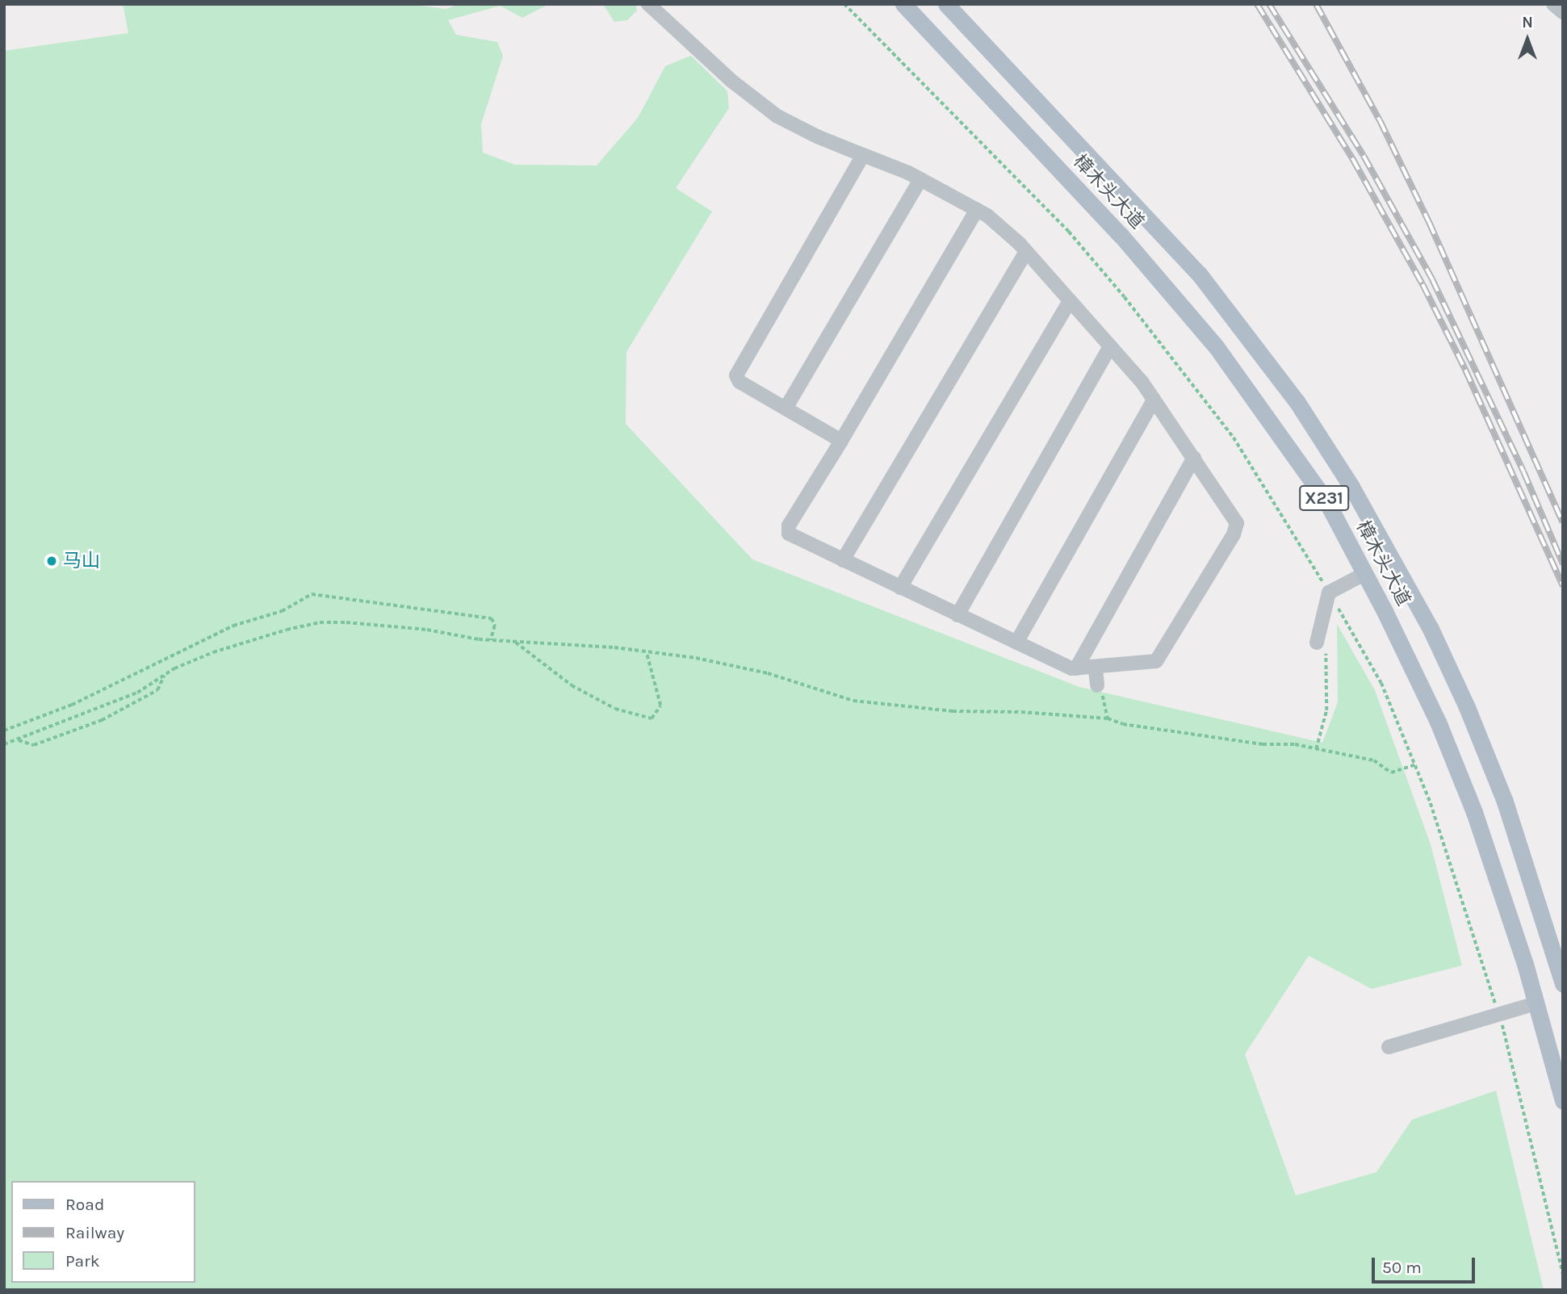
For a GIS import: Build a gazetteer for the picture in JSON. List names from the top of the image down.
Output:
{
  "streets": {
    "main road": ["樟木头大道", "X231"]
  },
  "places": ["马山"],
  "legend": ["Road", "Railway", "Park"],
  "scale_bar": "50 m",
  "north": "top"
}
